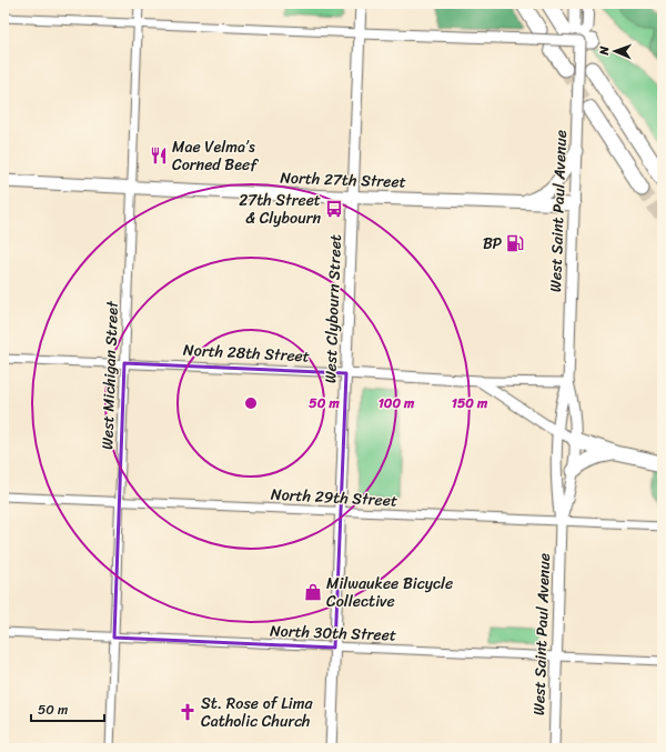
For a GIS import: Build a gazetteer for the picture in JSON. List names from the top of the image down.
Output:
{
  "streets": {
    "main road": ["North 27th Street"],
    "street": [
      "West Saint Paul Avenue",
      "West Clybourn Street",
      "North 28th Street",
      "West Michigan Street",
      "North 29th Street",
      "North 30th Street"
    ]
  },
  "crossings": [
    ["North 27th Street", "West Saint Paul Avenue"],
    ["North 27th Street", "West Clybourn Street"],
    ["North 27th Street", "West Michigan Street"],
    ["West Saint Paul Avenue", "North 28th Street"],
    ["West Saint Paul Avenue", "North 29th Street"],
    ["West Saint Paul Avenue", "North 30th Street"],
    ["West Clybourn Street", "North 28th Street"],
    ["West Clybourn Street", "North 29th Street"],
    ["West Clybourn Street", "North 30th Street"],
    ["North 28th Street", "West Michigan Street"],
    ["West Michigan Street", "North 29th Street"],
    ["West Michigan Street", "North 30th Street"]
  ],
  "places": {
    "restaurant": ["Mae Velma’s Corned Beef"],
    "bus stop": ["27th Street & Clybourn"],
    "fuel station": ["BP"],
    "shop": ["Milwaukee Bicycle Collective"],
    "church": ["St. Rose of Lima Catholic Church"]
  },
  "scale_bar": "50 m",
  "north": "left",
  "rings": ["50 m", "100 m", "150 m"]
}
